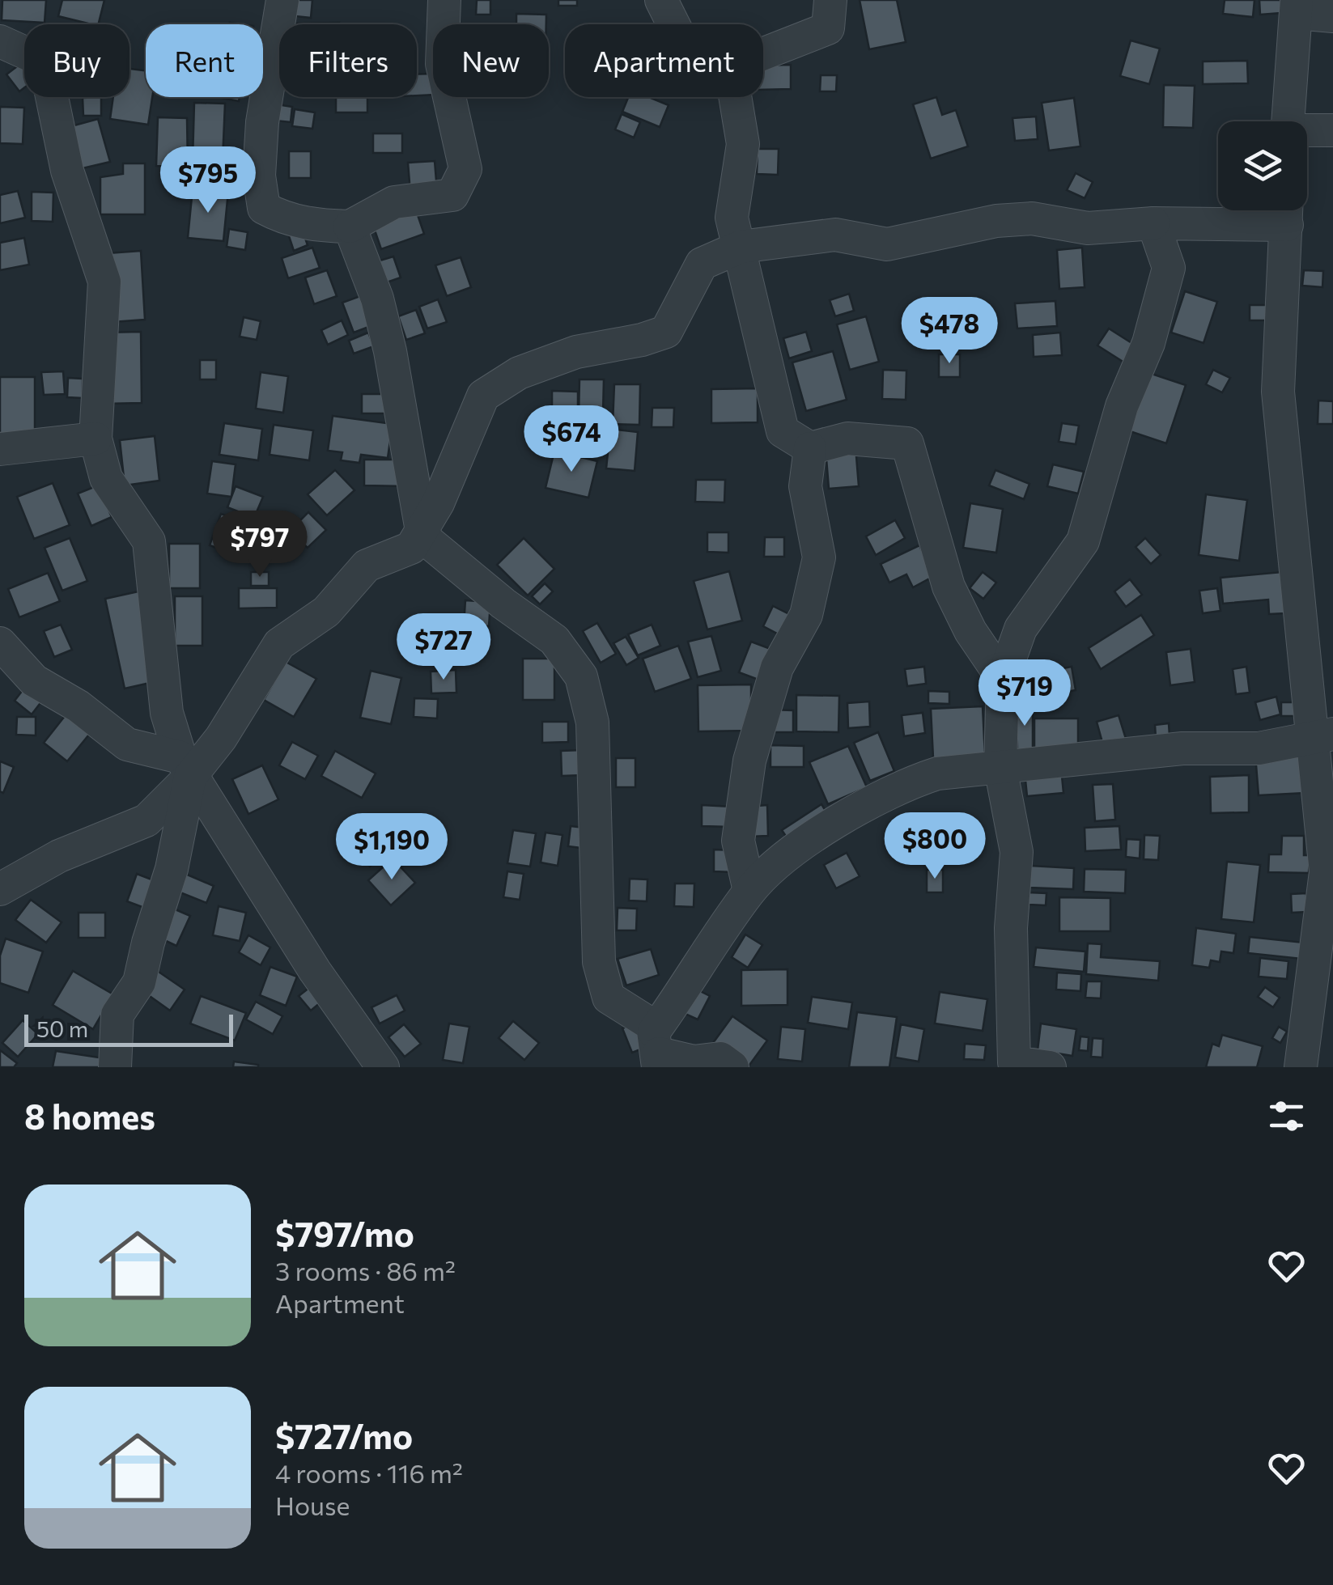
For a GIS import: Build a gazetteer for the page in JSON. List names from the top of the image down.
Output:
{
  "scale_bar": "50 m",
  "page": {
    "chip": [
      "Buy",
      "Rent",
      "Filters",
      "New",
      "Apartment"
    ],
    "price": [
      "$795",
      "$478",
      "$674",
      "$797",
      "$727",
      "$719",
      "$800",
      "$1,190"
    ],
    "scale": "50 m",
    "heading": "8 homes",
    "list": [
      {
        "name": "$797/mo",
        "note": "3 rooms · 86 m² · Apartment"
      },
      {
        "name": "$727/mo",
        "note": "4 rooms · 116 m² · House"
      }
    ]
  }
}
